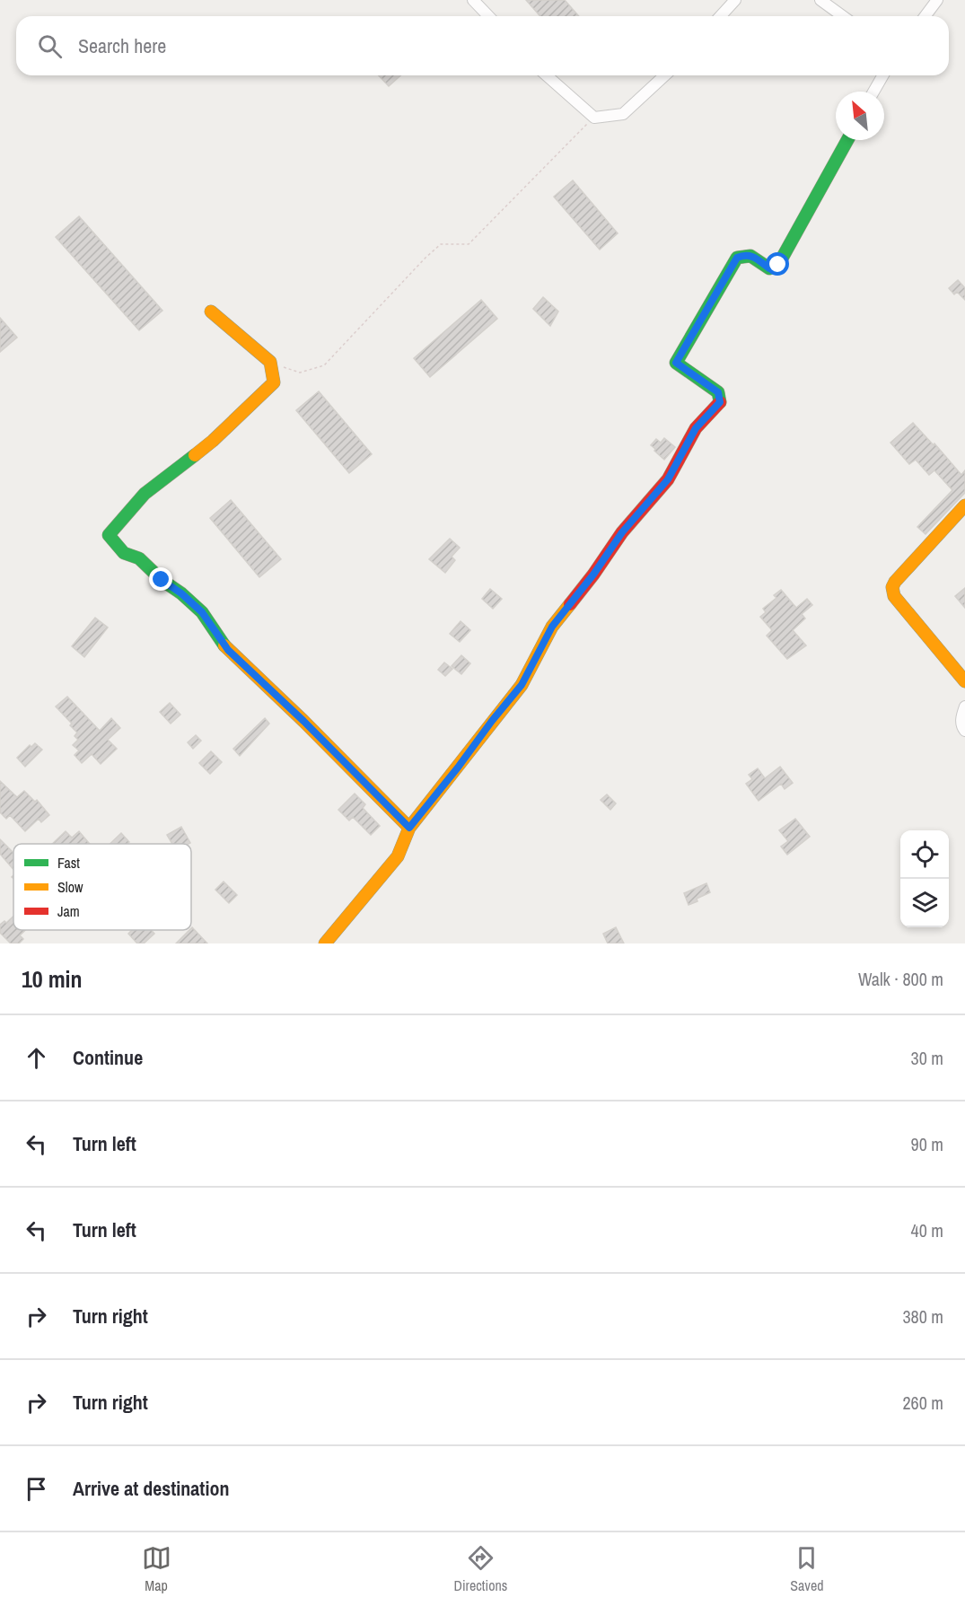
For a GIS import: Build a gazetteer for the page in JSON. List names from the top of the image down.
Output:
{
  "legend": ["Fast", "Slow", "Jam"],
  "north": "top left",
  "page": {
    "search": "Search here",
    "heading": ["10 min", "Walk · 800 m"],
    "list": [
      ["Continue", "30 m"],
      ["Turn left", "90 m"],
      ["Turn left", "40 m"],
      ["Turn right", "380 m"],
      ["Turn right", "260 m"],
      "Arrive at destination"
    ],
    "nav": ["Map", "Directions", "Saved"]
  }
}
